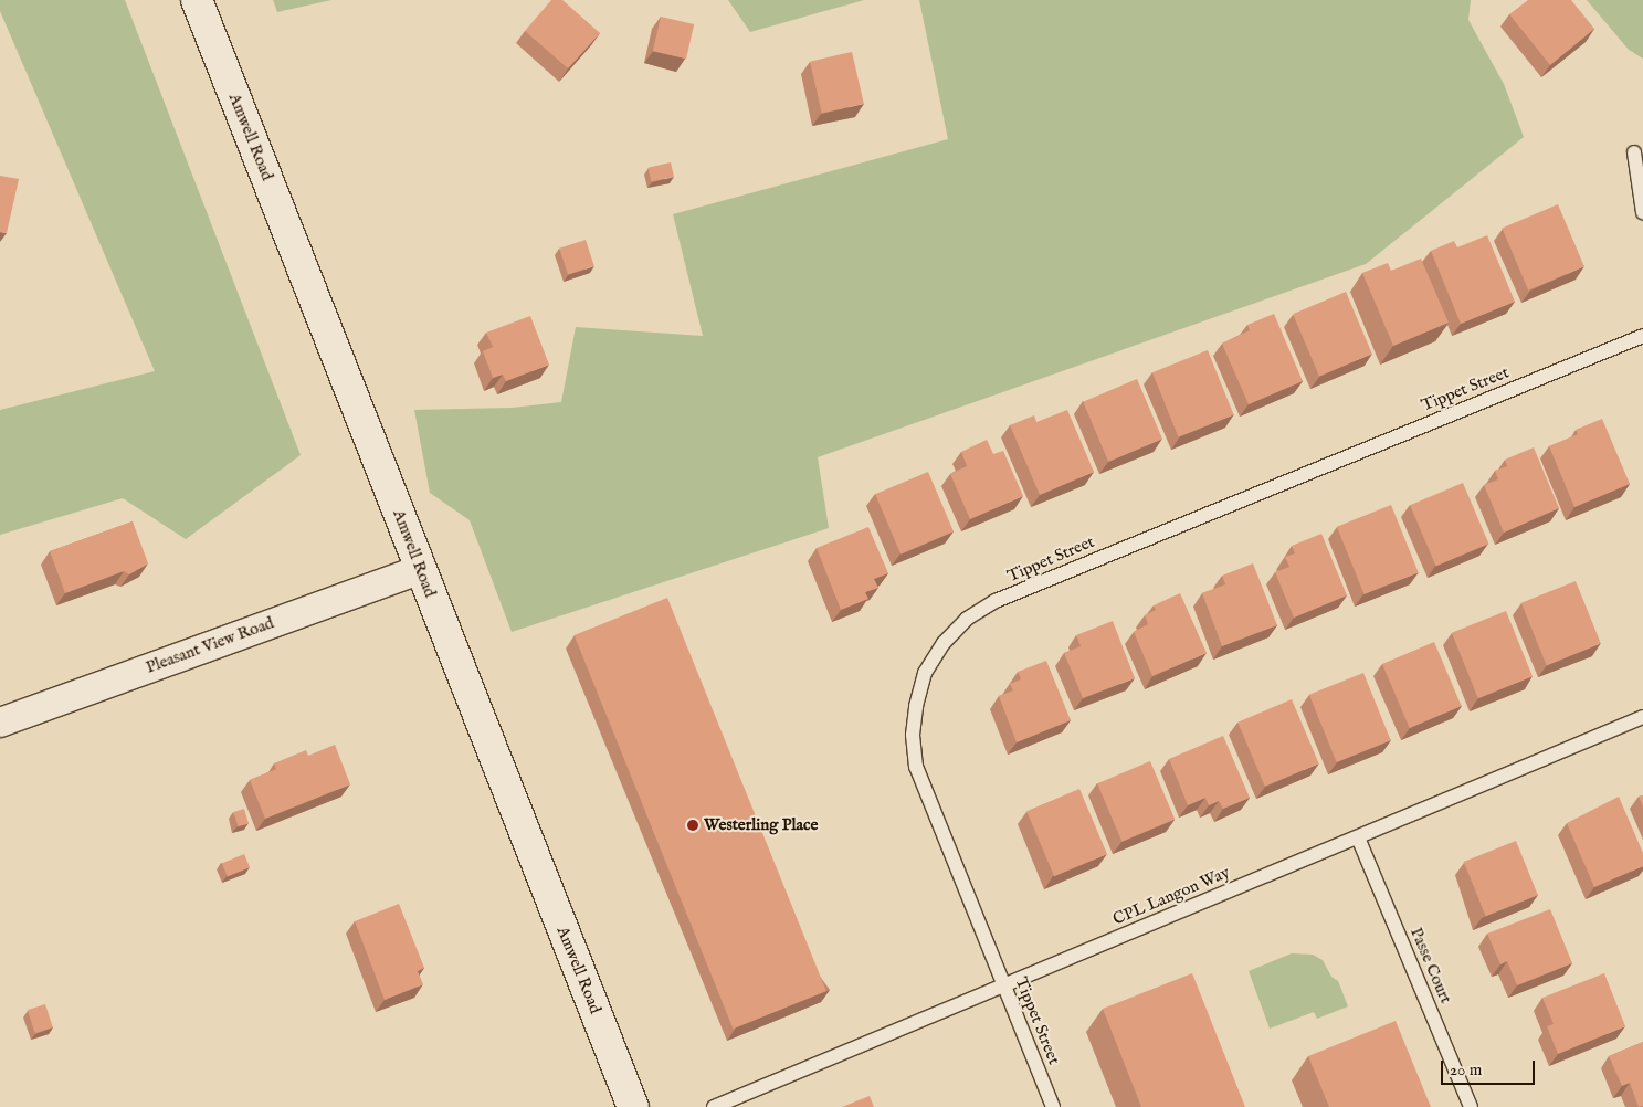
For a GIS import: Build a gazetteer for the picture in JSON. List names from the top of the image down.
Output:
{
  "streets": {
    "main road": ["Amwell Road"],
    "street": ["Pleasant View Road"],
    "lane": ["Tippet Street", "CPL Langon Way", "Passe Court"]
  },
  "crossings": [
    ["Amwell Road", "Pleasant View Road"],
    ["Tippet Street", "CPL Langon Way"],
    ["CPL Langon Way", "Passe Court"]
  ],
  "places": ["Westerling Place"],
  "scale_bar": "20 m"
}
